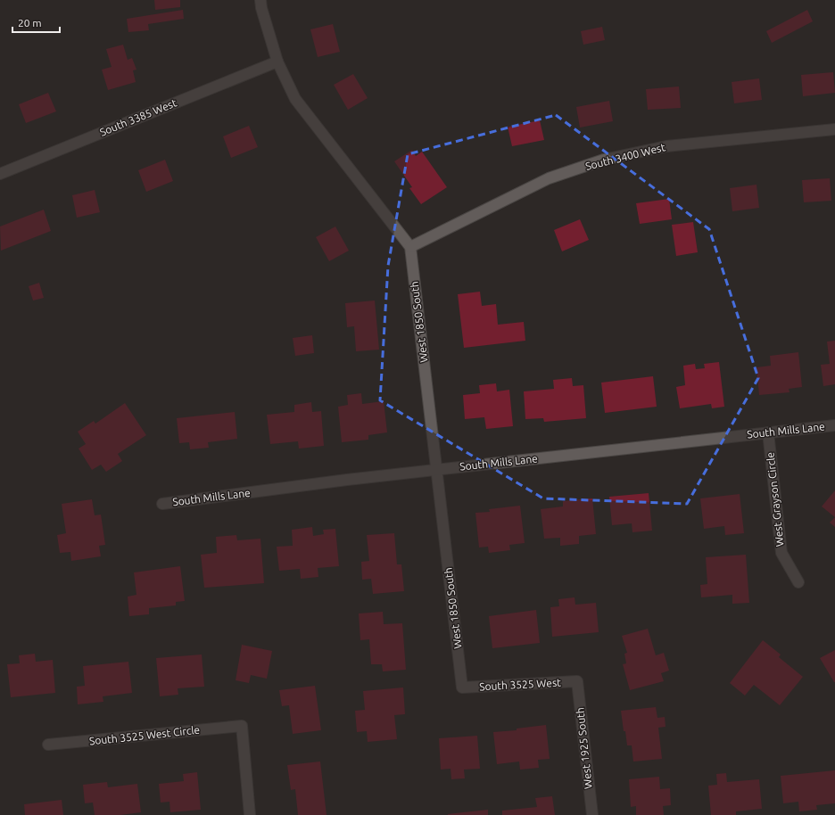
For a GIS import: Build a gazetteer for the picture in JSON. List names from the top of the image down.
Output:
{
  "streets": {
    "street": [
      "South 3385 West",
      "South 3400 West",
      "West 1850 South",
      "South Mills Lane",
      "West Grayson Circle",
      "South 3525 West",
      "South 3525 West Circle",
      "West 1925 South"
    ]
  },
  "crossings": [
    ["South 3400 West", "West 1850 South"],
    ["West 1850 South", "South Mills Lane"],
    ["West 1850 South", "South 3525 West"],
    ["South Mills Lane", "West Grayson Circle"],
    ["South 3525 West", "West 1925 South"]
  ],
  "scale_bar": "20 m"
}
